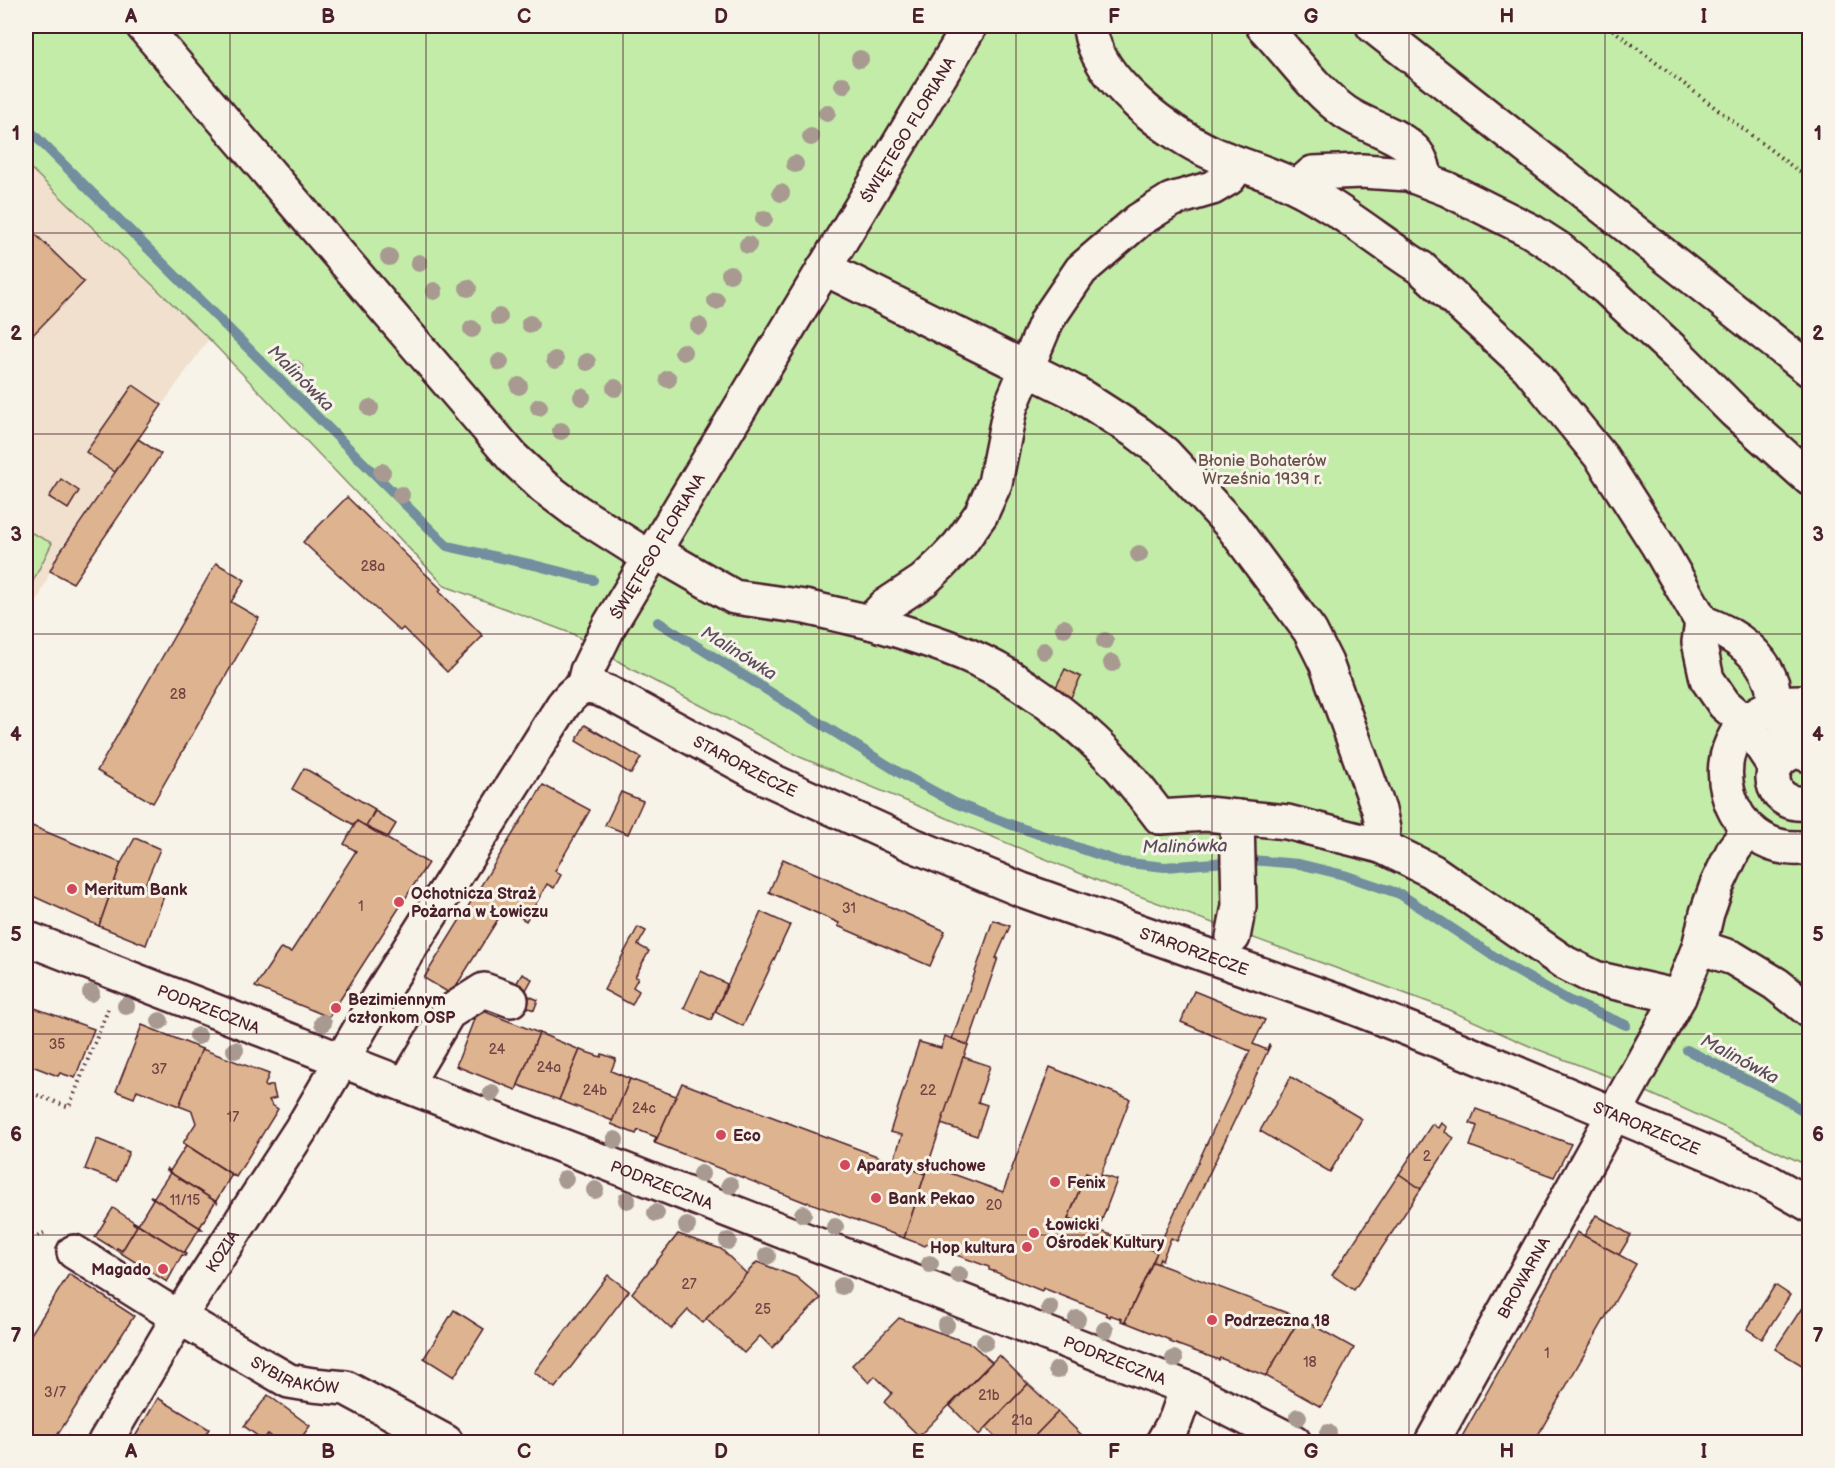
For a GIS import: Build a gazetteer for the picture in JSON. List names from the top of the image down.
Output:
{
  "streets": {
    "street": [
      "ŚWIĘTEGO FLORIANA",
      "STARORZECZE",
      "PODRZECZNA",
      "KOZIA",
      "BROWARNA",
      "SYBIRAKÓW"
    ]
  },
  "crossings": [
    ["ŚWIĘTEGO FLORIANA", "STARORZECZE"],
    ["ŚWIĘTEGO FLORIANA", "PODRZECZNA"],
    ["ŚWIĘTEGO FLORIANA", "KOZIA"],
    ["STARORZECZE", "BROWARNA"],
    ["PODRZECZNA", "KOZIA"],
    ["KOZIA", "SYBIRAKÓW"]
  ],
  "water": ["Malinówka"],
  "parks": ["Błonie Bohaterów Września 1939 r."],
  "places": [
    "Meritum Bank",
    "Ochotnicza Straż Pożarna w Łowiczu",
    "Bezimiennym członkom OSP",
    "Eco",
    "Aparaty słuchowe",
    "Fenix",
    "Bank Pekao",
    "Łowicki Ośrodek Kultury",
    "Hop kultura",
    "Magado",
    "Podrzeczna 18"
  ],
  "house_numbers": [
    "28a",
    "28",
    "1",
    "31",
    "35",
    "24",
    "24a",
    "37",
    "24b",
    "22",
    "24c",
    "17",
    "2",
    "11/15",
    "20",
    "27",
    "25",
    "1",
    "18",
    "3/7",
    "21b",
    "21a"
  ],
  "grid": {
    "columns": [
      "A",
      "B",
      "C",
      "D",
      "E",
      "F",
      "G",
      "H",
      "I"
    ],
    "rows": [
      "1",
      "2",
      "3",
      "4",
      "5",
      "6",
      "7"
    ]
  }
}
